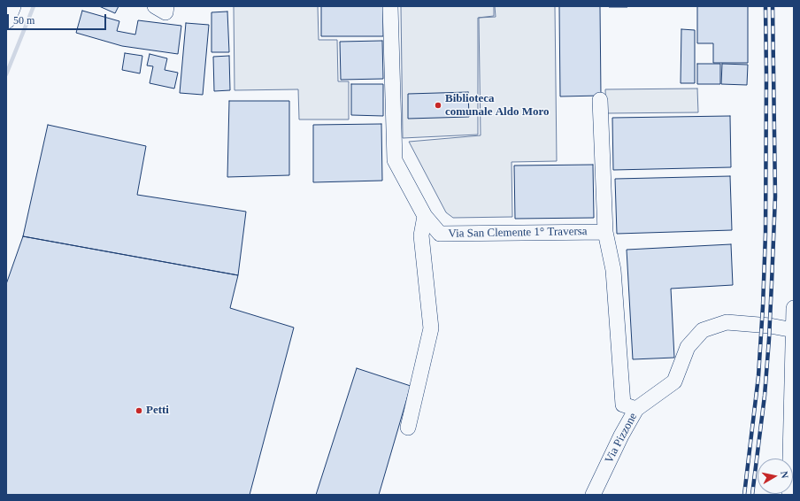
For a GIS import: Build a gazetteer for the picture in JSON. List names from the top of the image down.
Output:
{
  "streets": {
    "street": ["Via San Clemente 1° Traversa", "Via Pizzone"]
  },
  "places": ["Biblioteca comunale Aldo Moro", "Petti"],
  "scale_bar": "50 m",
  "north": "right"
}
